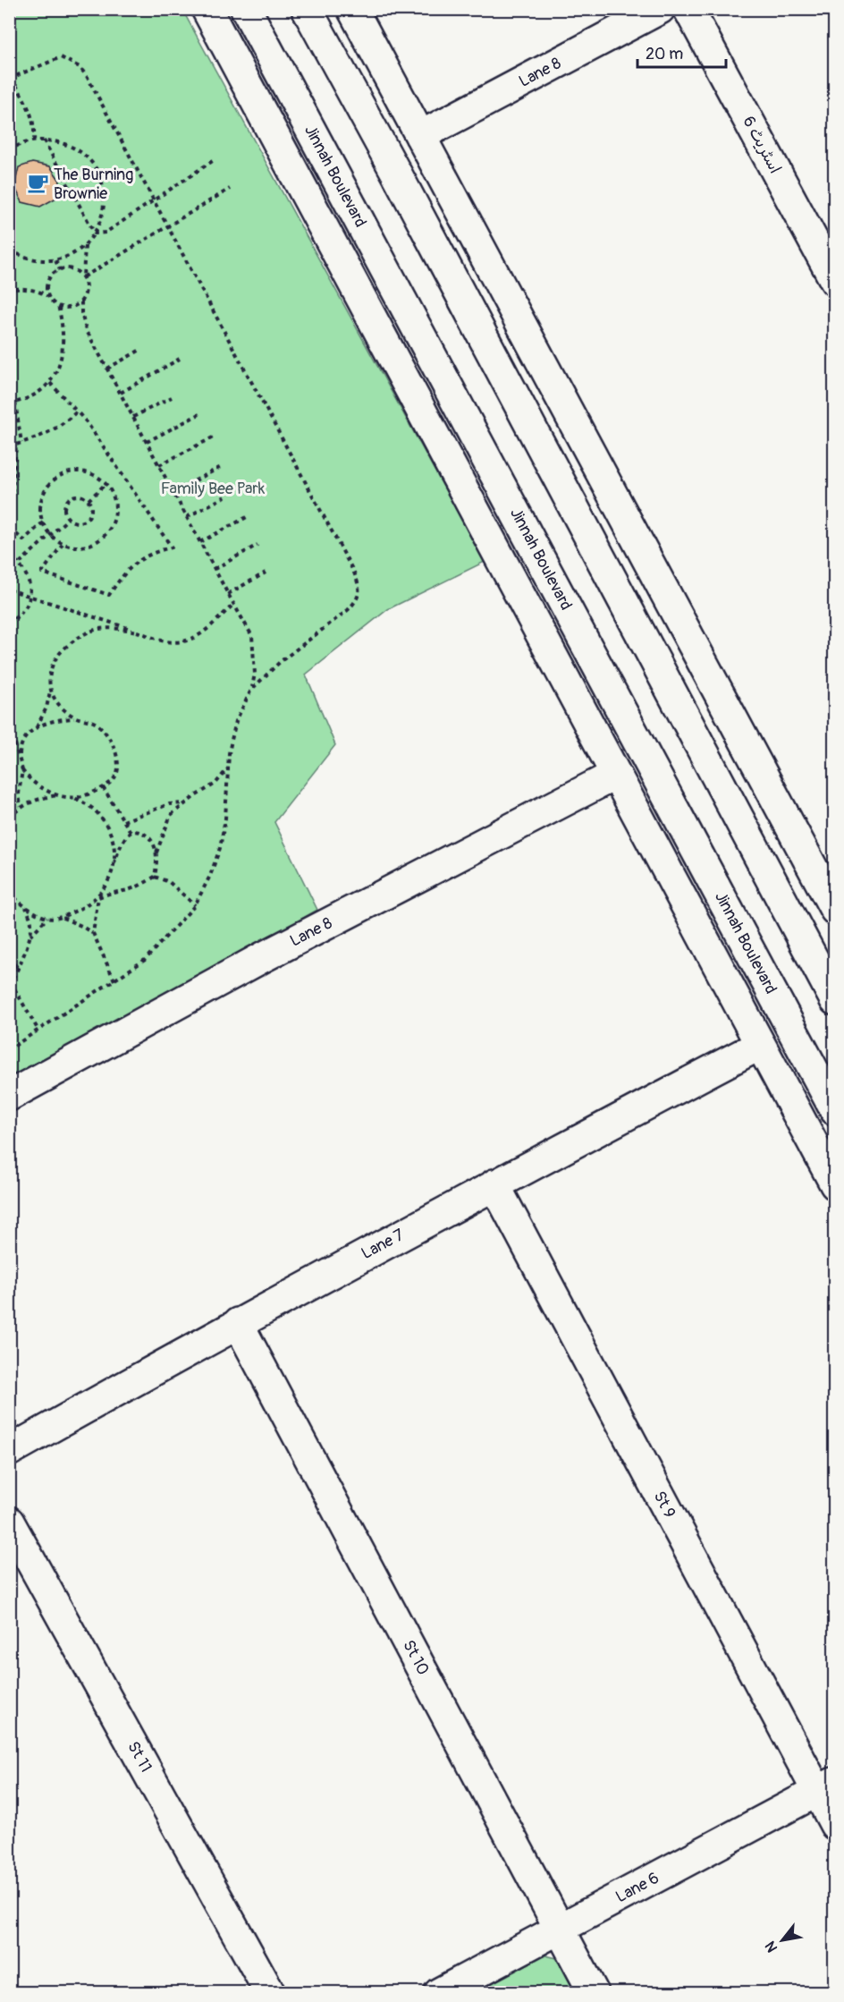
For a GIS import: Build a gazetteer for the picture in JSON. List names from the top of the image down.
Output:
{
  "streets": {
    "street": [
      "Lane 8",
      "اسٹریٹ 6",
      "Jinnah Boulevard",
      "Lane 7",
      "St 9",
      "St 10",
      "St 11",
      "Lane 6"
    ]
  },
  "crossings": [
    ["Lane 7", "St 9"],
    ["Lane 7", "St 10"],
    ["St 9", "Lane 6"],
    ["St 10", "Lane 6"]
  ],
  "parks": ["Family Bee Park"],
  "places": {
    "cafe": ["The Burning Brownie"]
  },
  "scale_bar": "20 m",
  "north": "bottom left"
}
